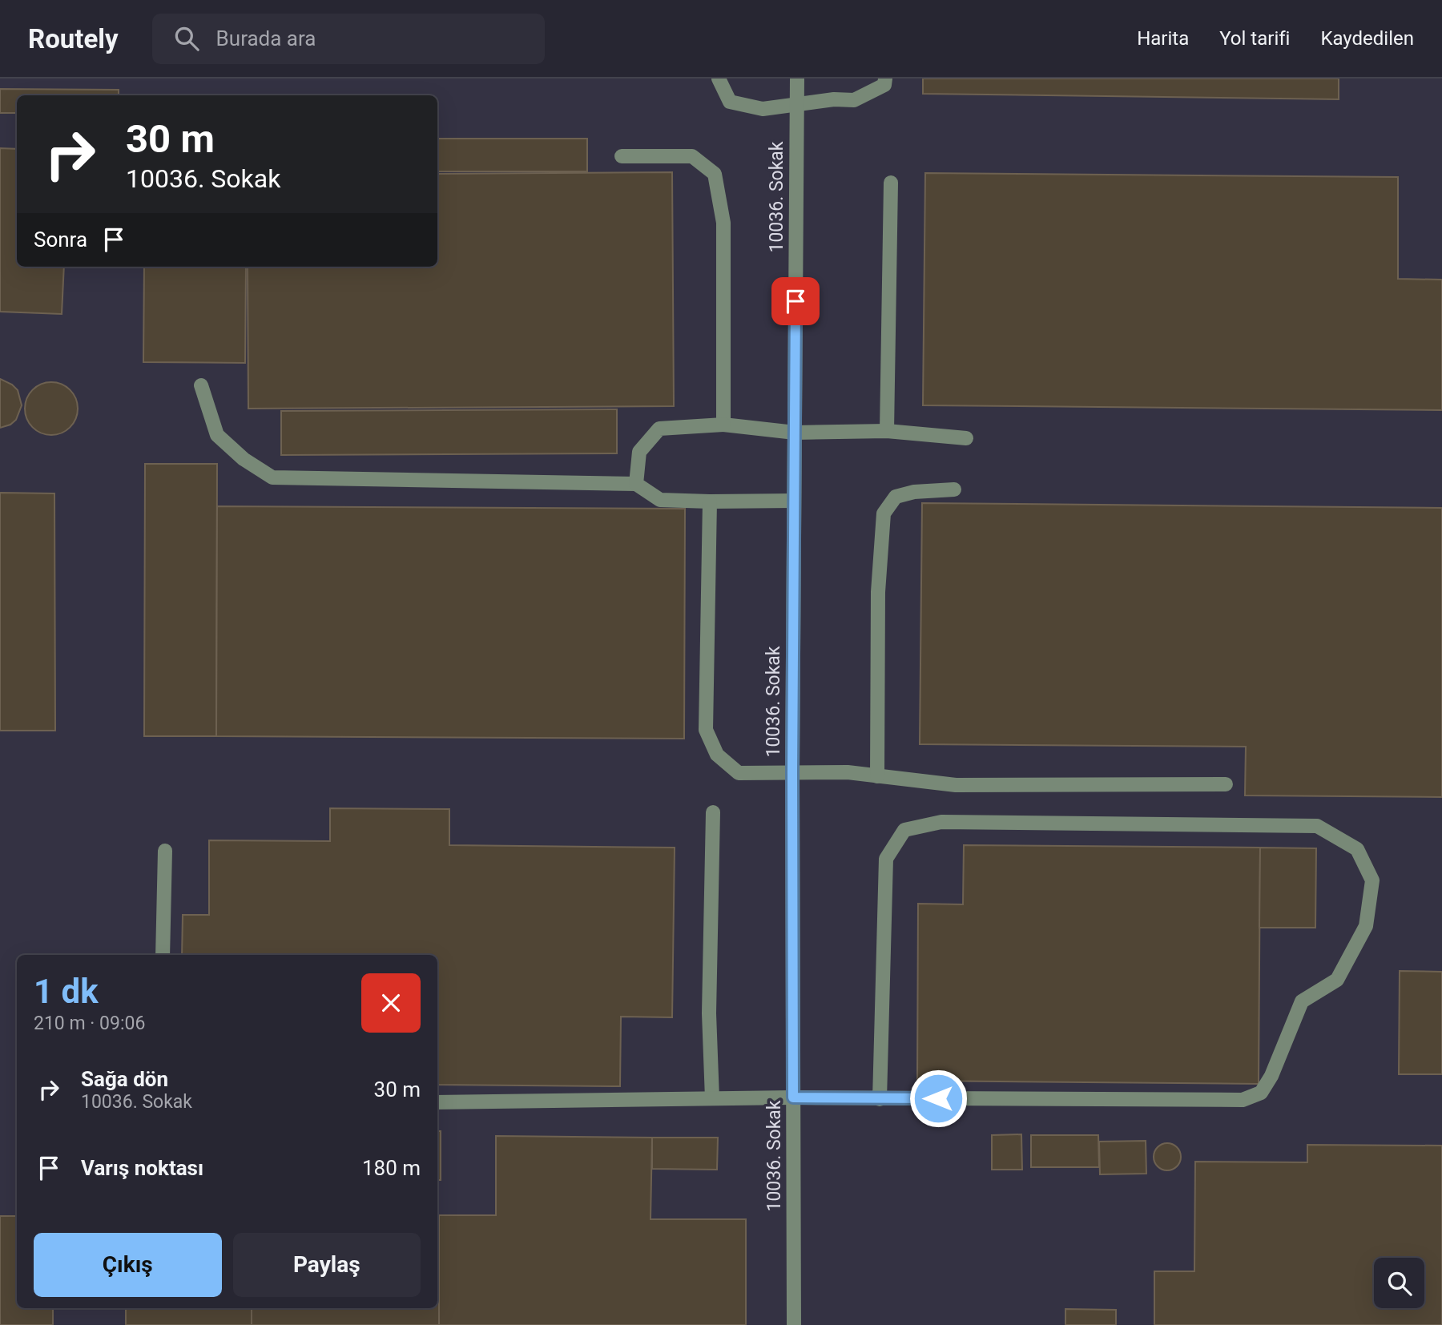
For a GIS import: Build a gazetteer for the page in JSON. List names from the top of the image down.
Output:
{
  "streets": {
    "street": ["10036. Sokak"]
  },
  "page": {
    "header": "Routely",
    "search": "Burada ara",
    "nav": ["Harita", "Yol tarifi", "Kaydedilen"],
    "turn": ["30 m", "10036. Sokak"],
    "then": "Sonra",
    "heading": ["1 dk", "210 m · 09:06"],
    "list": [
      {
        "name": "Sağa dön",
        "note": "10036. Sokak",
        "value": "30 m"
      },
      {
        "name": "Varış noktası",
        "value": "180 m"
      }
    ],
    "buttons": ["Çıkış", "Paylaş"]
  }
}
